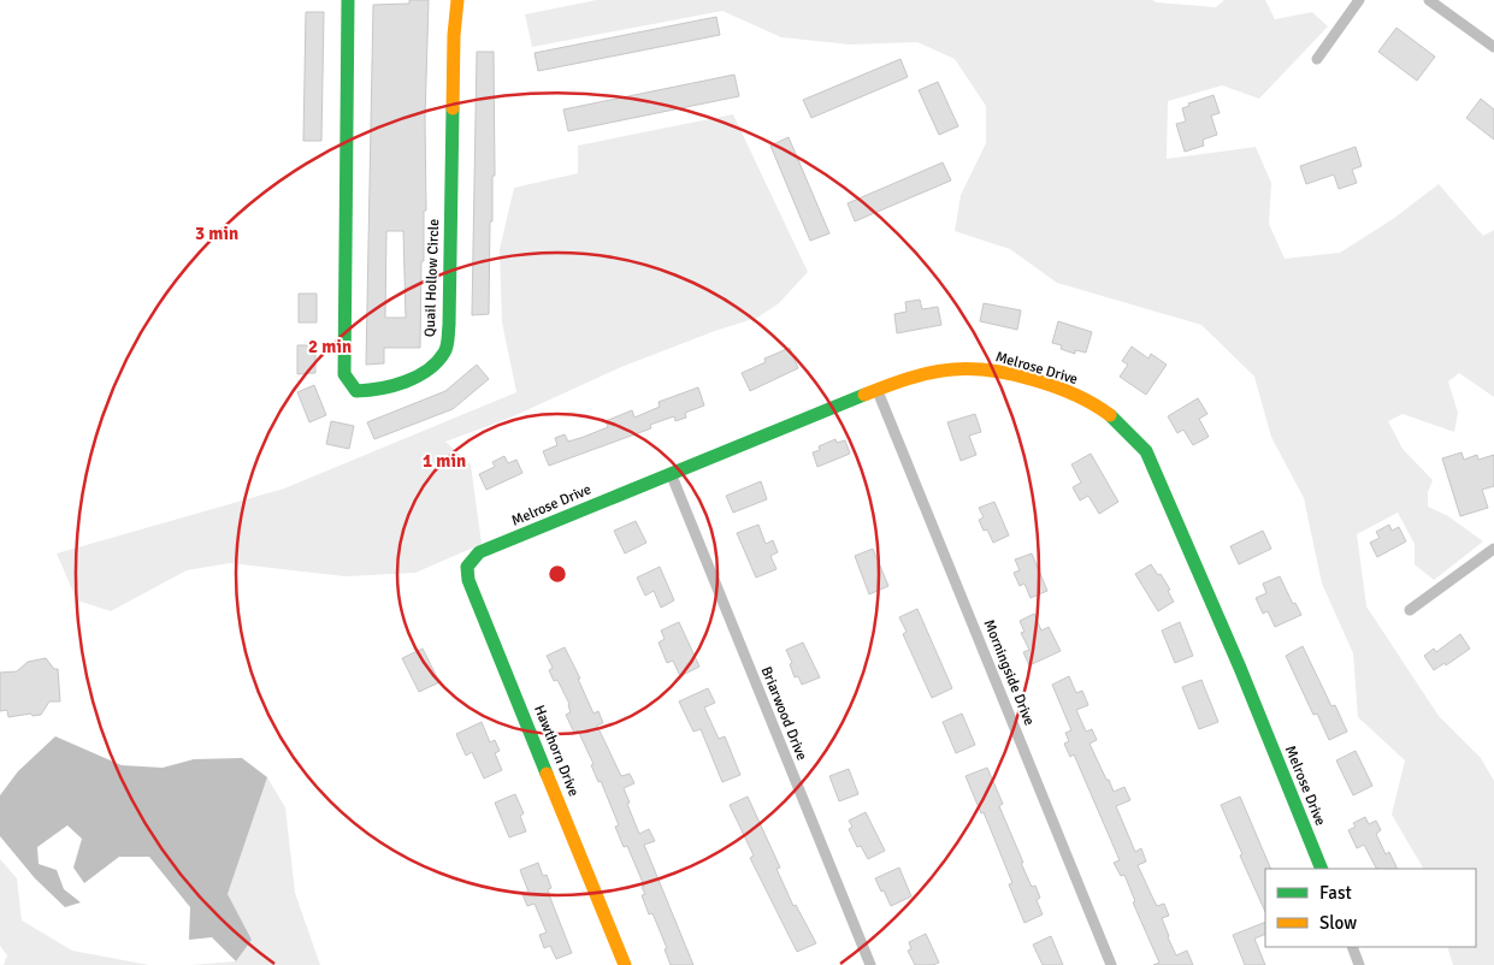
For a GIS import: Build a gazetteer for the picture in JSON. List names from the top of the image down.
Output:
{
  "streets": {
    "street": [
      "Quail Hollow Circle",
      "Melrose Drive",
      "Morningside Drive",
      "Briarwood Drive",
      "Hawthorn Drive"
    ]
  },
  "crossings": [
    ["Melrose Drive", "Morningside Drive"],
    ["Melrose Drive", "Briarwood Drive"],
    ["Melrose Drive", "Hawthorn Drive"]
  ],
  "legend": ["Fast", "Slow"],
  "rings": ["3 min", "2 min", "1 min"]
}
